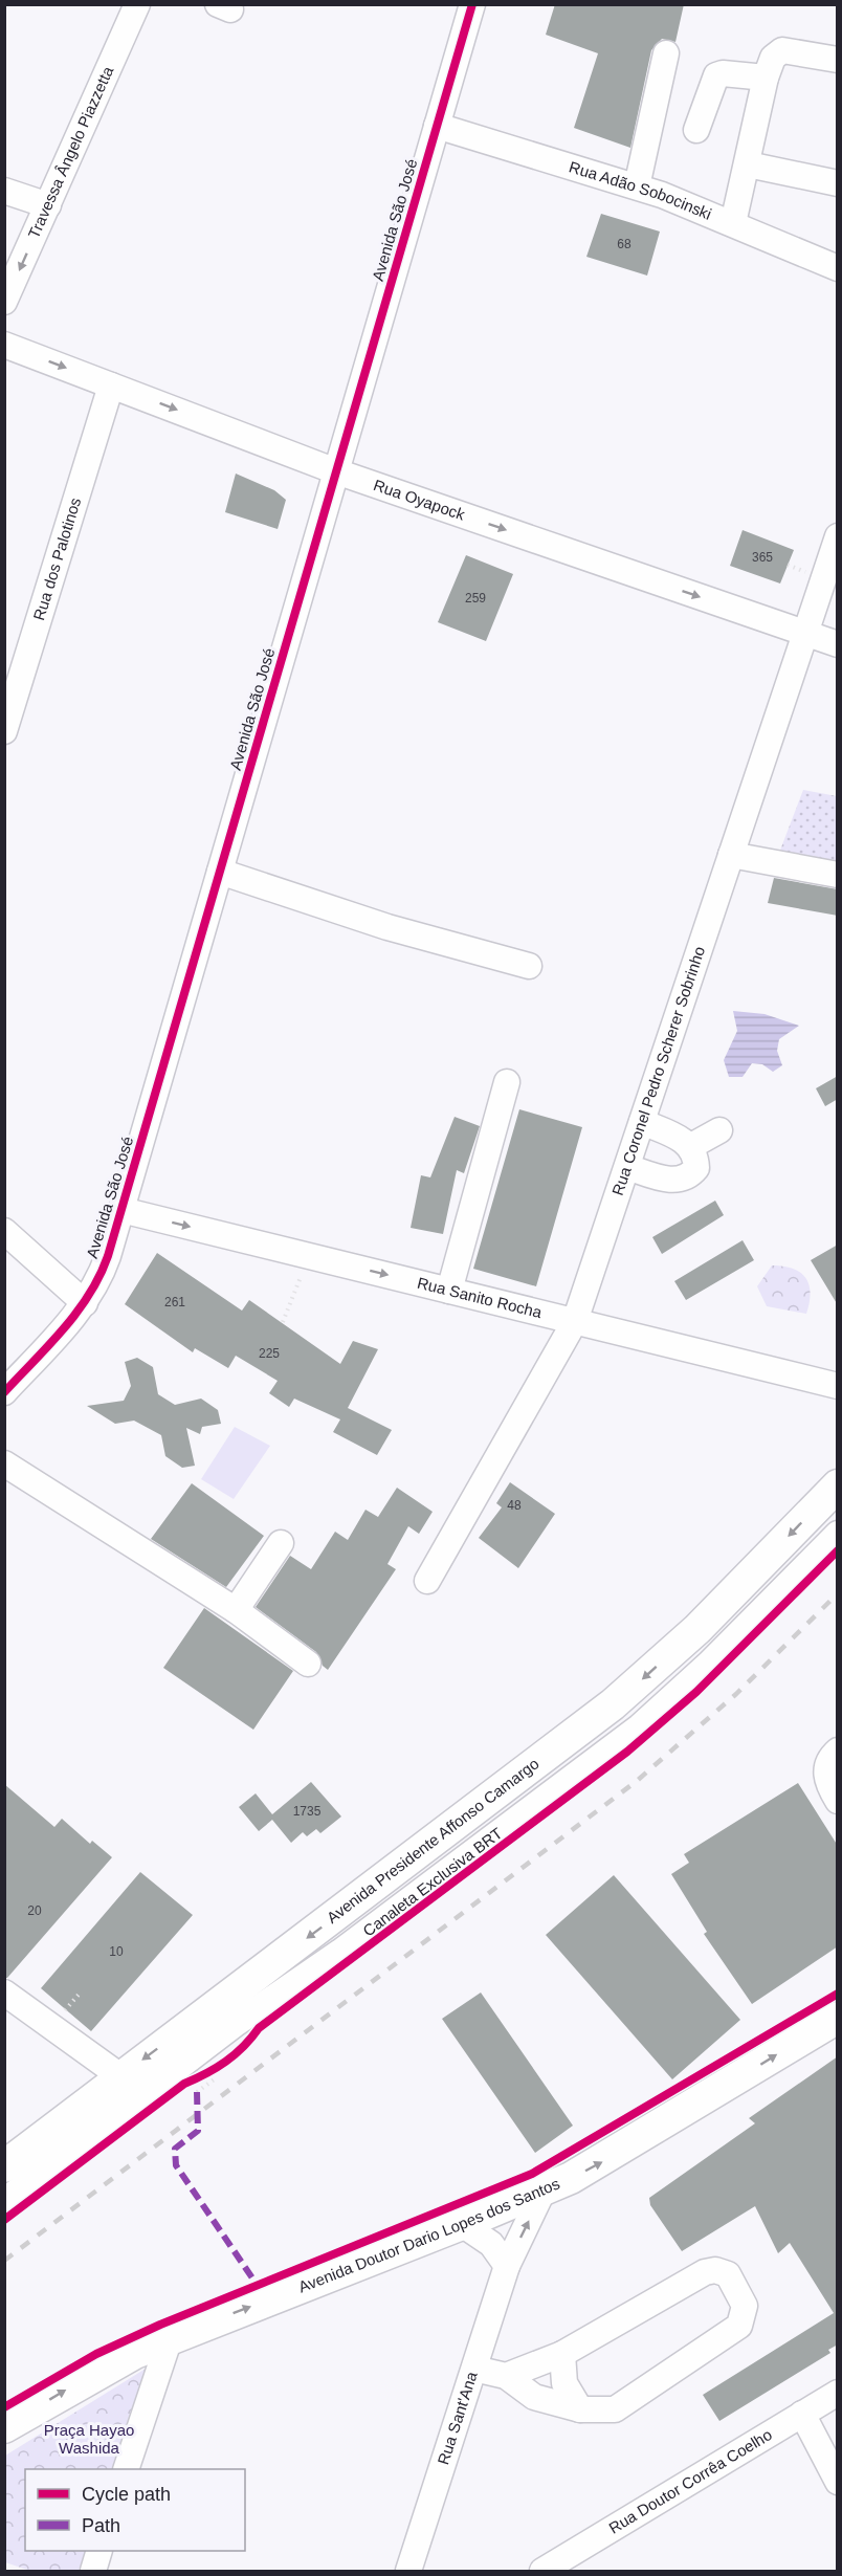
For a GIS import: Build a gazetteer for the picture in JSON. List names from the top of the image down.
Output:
{
  "streets": {
    "main road": ["Avenida Presidente Affonso Camargo", "Avenida Doutor Dario Lopes dos Santos"],
    "street": [
      "Travessa Ângelo Piazzetta",
      "Rua Adão Sobocinski",
      "Avenida São José",
      "Rua Oyapock",
      "Rua dos Palotinos",
      "Rua Coronel Pedro Scherer Sobrinho",
      "Rua Sanito Rocha",
      "Canaleta Exclusiva BRT",
      "Rua Sant'Ana",
      "Rua Doutor Corrêa Coelho"
    ]
  },
  "crossings": [
    ["Rua Adão Sobocinski", "Avenida São José"],
    ["Avenida São José", "Rua Oyapock"],
    ["Avenida São José", "Rua Sanito Rocha"],
    ["Rua Oyapock", "Rua dos Palotinos"],
    ["Rua Oyapock", "Rua Coronel Pedro Scherer Sobrinho"],
    ["Rua Coronel Pedro Scherer Sobrinho", "Rua Sanito Rocha"],
    ["Avenida Doutor Dario Lopes dos Santos", "Rua Sant'Ana"]
  ],
  "one_way": [
    "Rua Oyapock",
    "Rua Sanito Rocha",
    "Avenida Presidente Affonso Camargo",
    "Avenida Doutor Dario Lopes dos Santos"
  ],
  "parks": ["Praça Hayao Washida"],
  "house_numbers": [
    "68",
    "365",
    "259",
    "261",
    "225",
    "48",
    "1735",
    "20",
    "10"
  ],
  "legend": ["Cycle path", "Path"]
}
